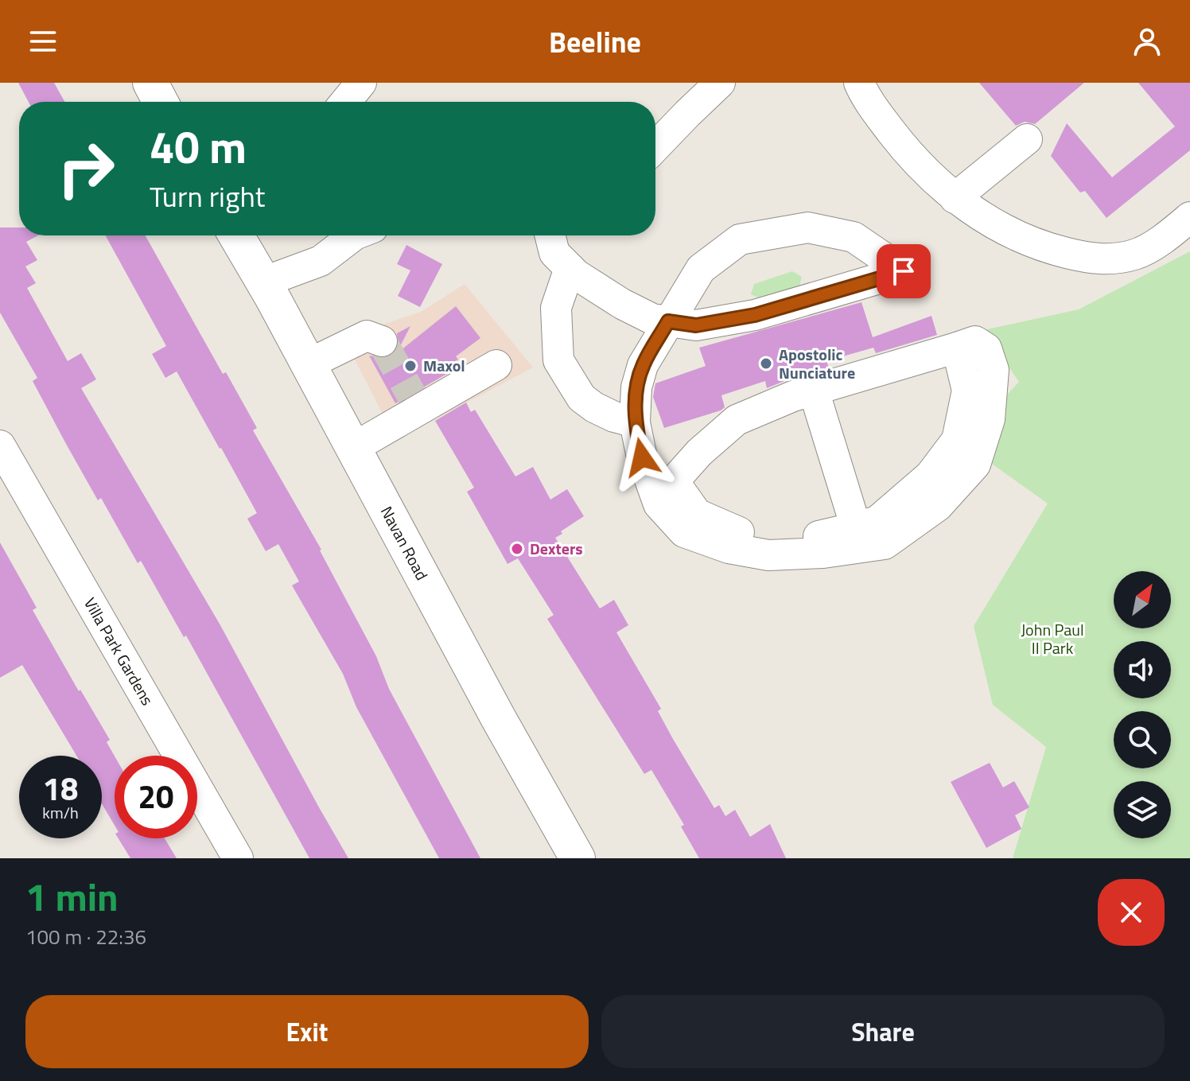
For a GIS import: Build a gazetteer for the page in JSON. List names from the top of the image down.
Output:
{
  "streets": {
    "main road": ["Navan Road"],
    "street": ["Villa Park Gardens"]
  },
  "parks": ["John Paul II Park"],
  "places": ["Apostolic Nunciature", "Maxol", "Dexters"],
  "north": "top right",
  "page": {
    "header": "Beeline",
    "turn": ["40 m", "Turn right"],
    "speed": "18 km/h",
    "limit": "20",
    "heading": ["1 min", "100 m · 22:36"],
    "buttons": ["Exit", "Share"]
  }
}
